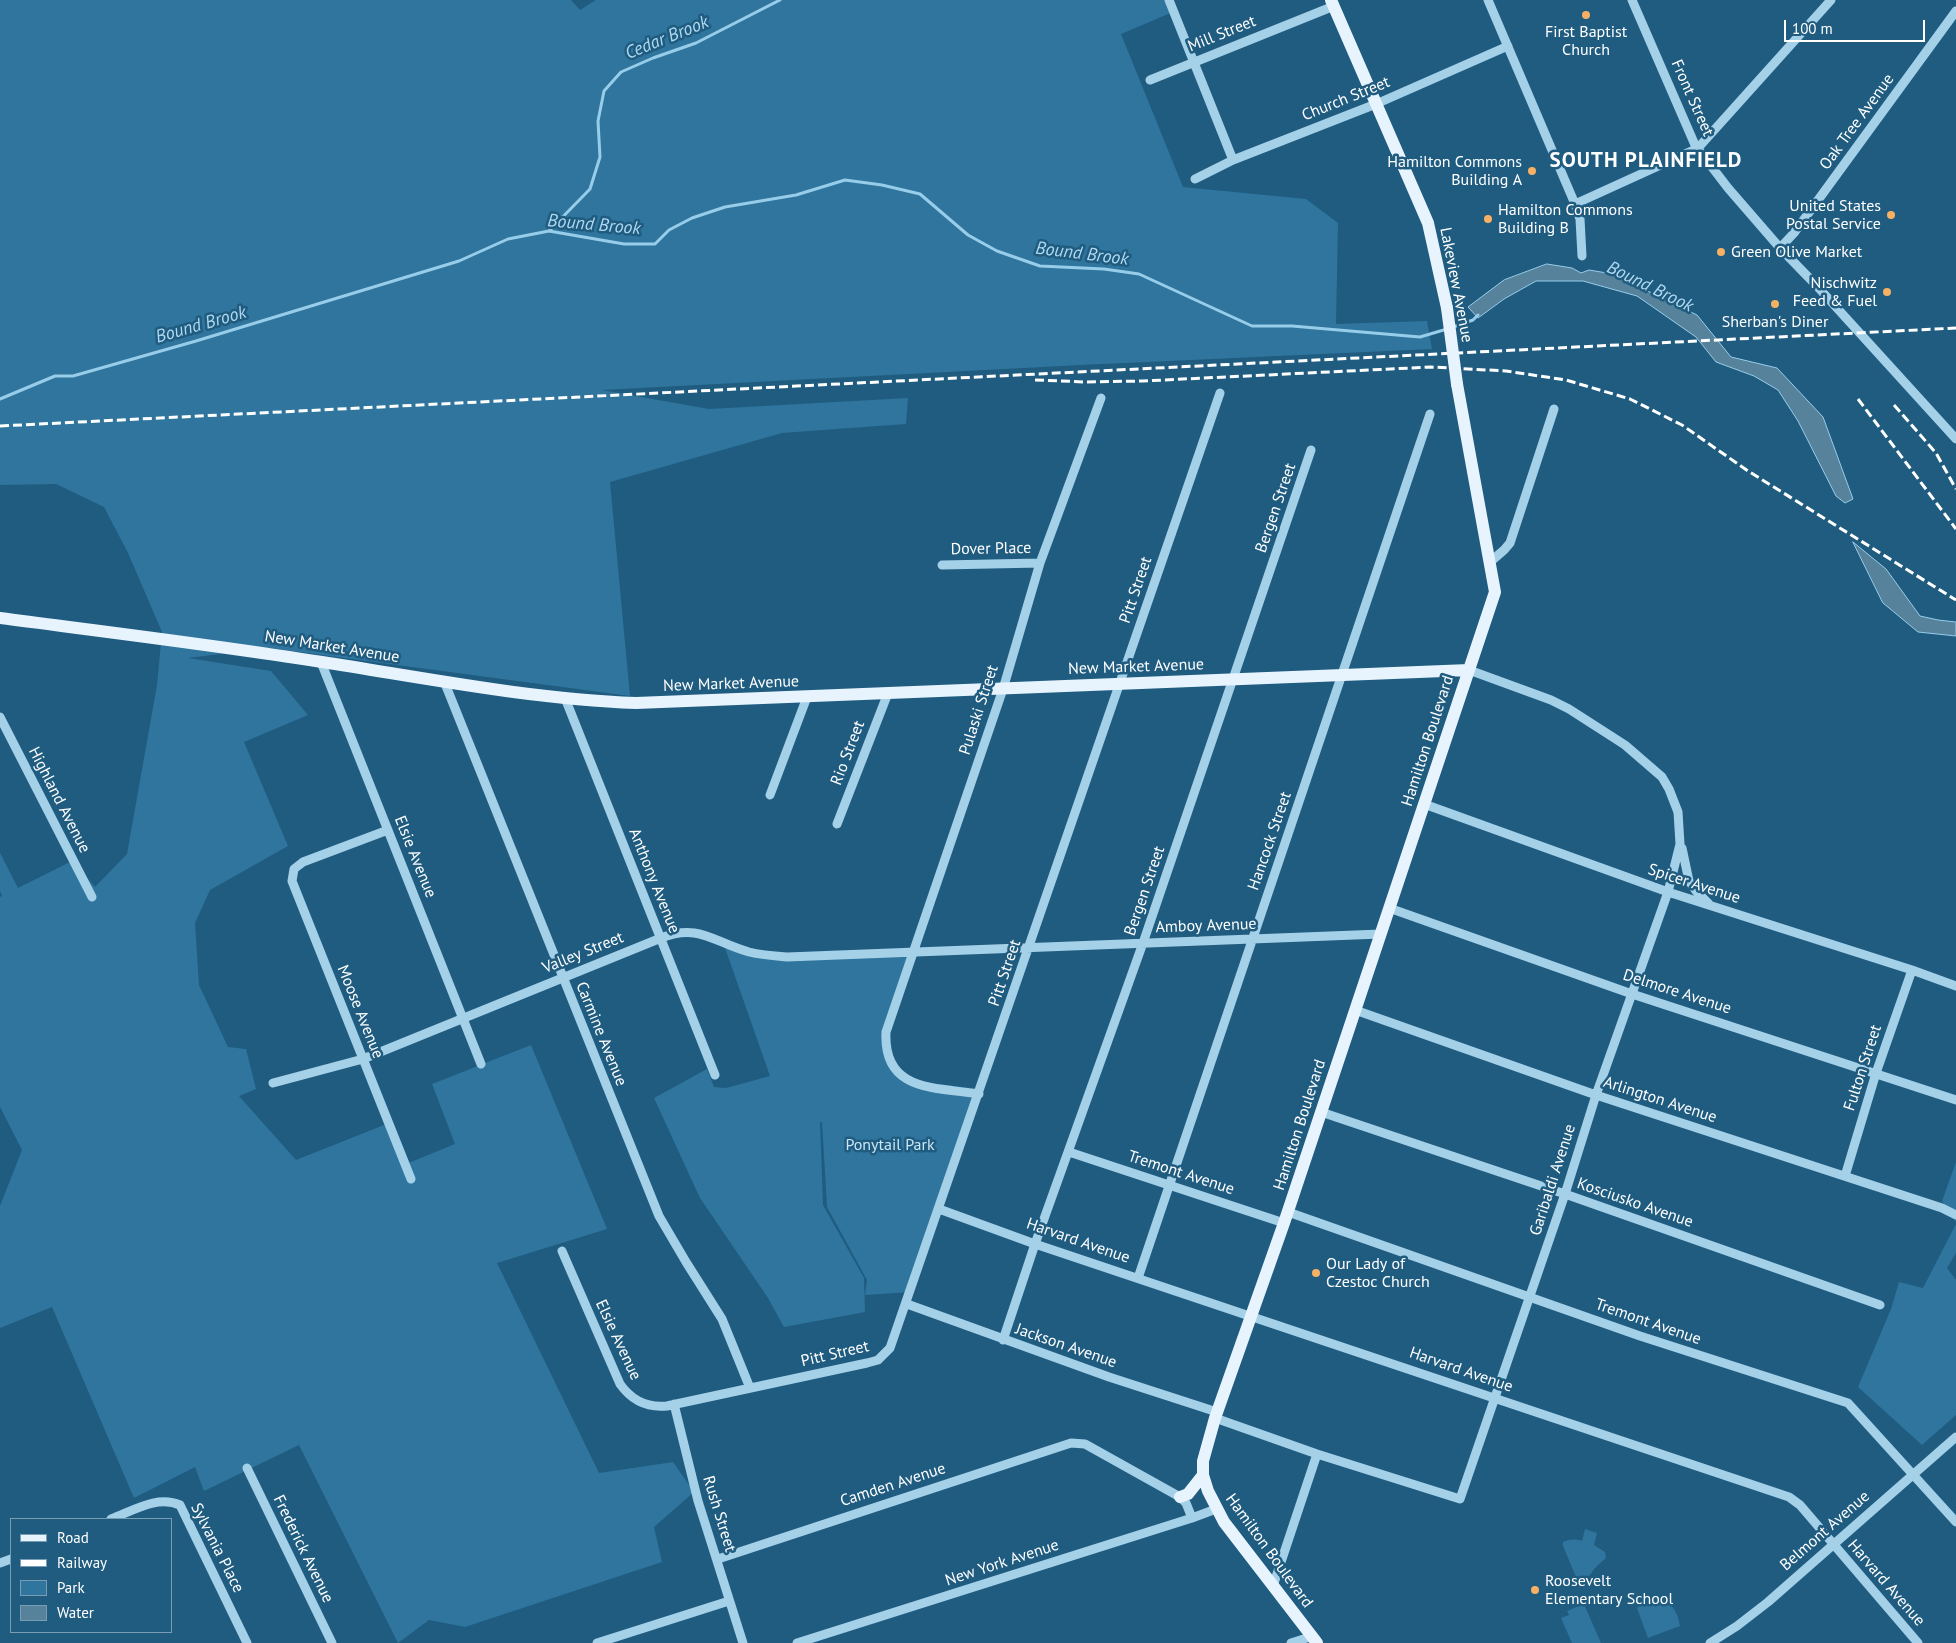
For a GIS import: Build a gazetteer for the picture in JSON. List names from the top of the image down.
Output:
{
  "streets": {
    "main road": ["Lakeview Avenue", "New Market Avenue", "Hamilton Boulevard"],
    "street": [
      "Mill Street",
      "Front Street",
      "Church Street",
      "Oak Tree Avenue",
      "Bergen Street",
      "Dover Place",
      "Pitt Street",
      "Pulaski Street",
      "Rio Street",
      "Highland Avenue",
      "Hancock Street",
      "Elsie Avenue",
      "Anthony Avenue",
      "Spicer Avenue",
      "Amboy Avenue",
      "Valley Street",
      "Delmore Avenue",
      "Moose Avenue",
      "Carmine Avenue",
      "Fulton Street",
      "Arlington Avenue",
      "Tremont Avenue",
      "Garibaldi Avenue",
      "Kosciusko Avenue",
      "Harvard Avenue",
      "Jackson Avenue",
      "Camden Avenue",
      "Rush Street",
      "Belmont Avenue",
      "Sylvania Place",
      "Frederick Avenue",
      "New York Avenue"
    ]
  },
  "crossings": [
    ["Mill Street", "Lakeview Avenue"],
    ["Front Street", "Oak Tree Avenue"],
    ["Church Street", "Lakeview Avenue"],
    ["Lakeview Avenue", "Hamilton Boulevard"],
    ["Bergen Street", "New Market Avenue"],
    ["Bergen Street", "Amboy Avenue"],
    ["Bergen Street", "Tremont Avenue"],
    ["Bergen Street", "Harvard Avenue"],
    ["Bergen Street", "Jackson Avenue"],
    ["Dover Place", "Pulaski Street"],
    ["Pitt Street", "New Market Avenue"],
    ["Pitt Street", "Pulaski Street"],
    ["Pitt Street", "Elsie Avenue"],
    ["Pitt Street", "Amboy Avenue"],
    ["Pitt Street", "Carmine Avenue"],
    ["Pitt Street", "Harvard Avenue"],
    ["Pitt Street", "Jackson Avenue"],
    ["Pitt Street", "Rush Street"],
    ["New Market Avenue", "Pulaski Street"],
    ["New Market Avenue", "Hamilton Boulevard"],
    ["New Market Avenue", "Rio Street"],
    ["New Market Avenue", "Hancock Street"],
    ["New Market Avenue", "Elsie Avenue"],
    ["New Market Avenue", "Anthony Avenue"],
    ["New Market Avenue", "Carmine Avenue"],
    ["Pulaski Street", "Amboy Avenue"],
    ["Hamilton Boulevard", "Spicer Avenue"],
    ["Hamilton Boulevard", "Amboy Avenue"],
    ["Hamilton Boulevard", "Delmore Avenue"],
    ["Hamilton Boulevard", "Arlington Avenue"],
    ["Hamilton Boulevard", "Tremont Avenue"],
    ["Hamilton Boulevard", "Kosciusko Avenue"],
    ["Hamilton Boulevard", "Harvard Avenue"],
    ["Hamilton Boulevard", "Jackson Avenue"],
    ["Hamilton Boulevard", "New York Avenue"],
    ["Hancock Street", "Amboy Avenue"],
    ["Hancock Street", "Tremont Avenue"],
    ["Hancock Street", "Harvard Avenue"],
    ["Elsie Avenue", "Valley Street"],
    ["Elsie Avenue", "Moose Avenue"],
    ["Elsie Avenue", "Rush Street"],
    ["Anthony Avenue", "Valley Street"],
    ["Spicer Avenue", "Fulton Street"],
    ["Spicer Avenue", "Garibaldi Avenue"],
    ["Amboy Avenue", "Valley Street"],
    ["Valley Street", "Moose Avenue"],
    ["Valley Street", "Carmine Avenue"],
    ["Delmore Avenue", "Fulton Street"],
    ["Delmore Avenue", "Garibaldi Avenue"],
    ["Fulton Street", "Arlington Avenue"],
    ["Arlington Avenue", "Garibaldi Avenue"],
    ["Tremont Avenue", "Garibaldi Avenue"],
    ["Tremont Avenue", "Belmont Avenue"],
    ["Garibaldi Avenue", "Kosciusko Avenue"],
    ["Garibaldi Avenue", "Harvard Avenue"],
    ["Garibaldi Avenue", "Jackson Avenue"],
    ["Harvard Avenue", "Belmont Avenue"],
    ["Camden Avenue", "Rush Street"]
  ],
  "districts": ["SOUTH PLAINFIELD"],
  "water": ["Cedar Brook", "Bound Brook"],
  "parks": ["Ponytail Park"],
  "places": [
    "First Baptist Church",
    "Hamilton Commons Building A",
    "United States Postal Service",
    "Hamilton Commons Building B",
    "Green Olive Market",
    "Nischwitz Feed & Fuel",
    "Sherban's Diner",
    "Our Lady of Czestoc Church",
    "Roosevelt Elementary School"
  ],
  "legend": [
    "Road",
    "Railway",
    "Park",
    "Water"
  ],
  "scale_bar": "100 m"
}
